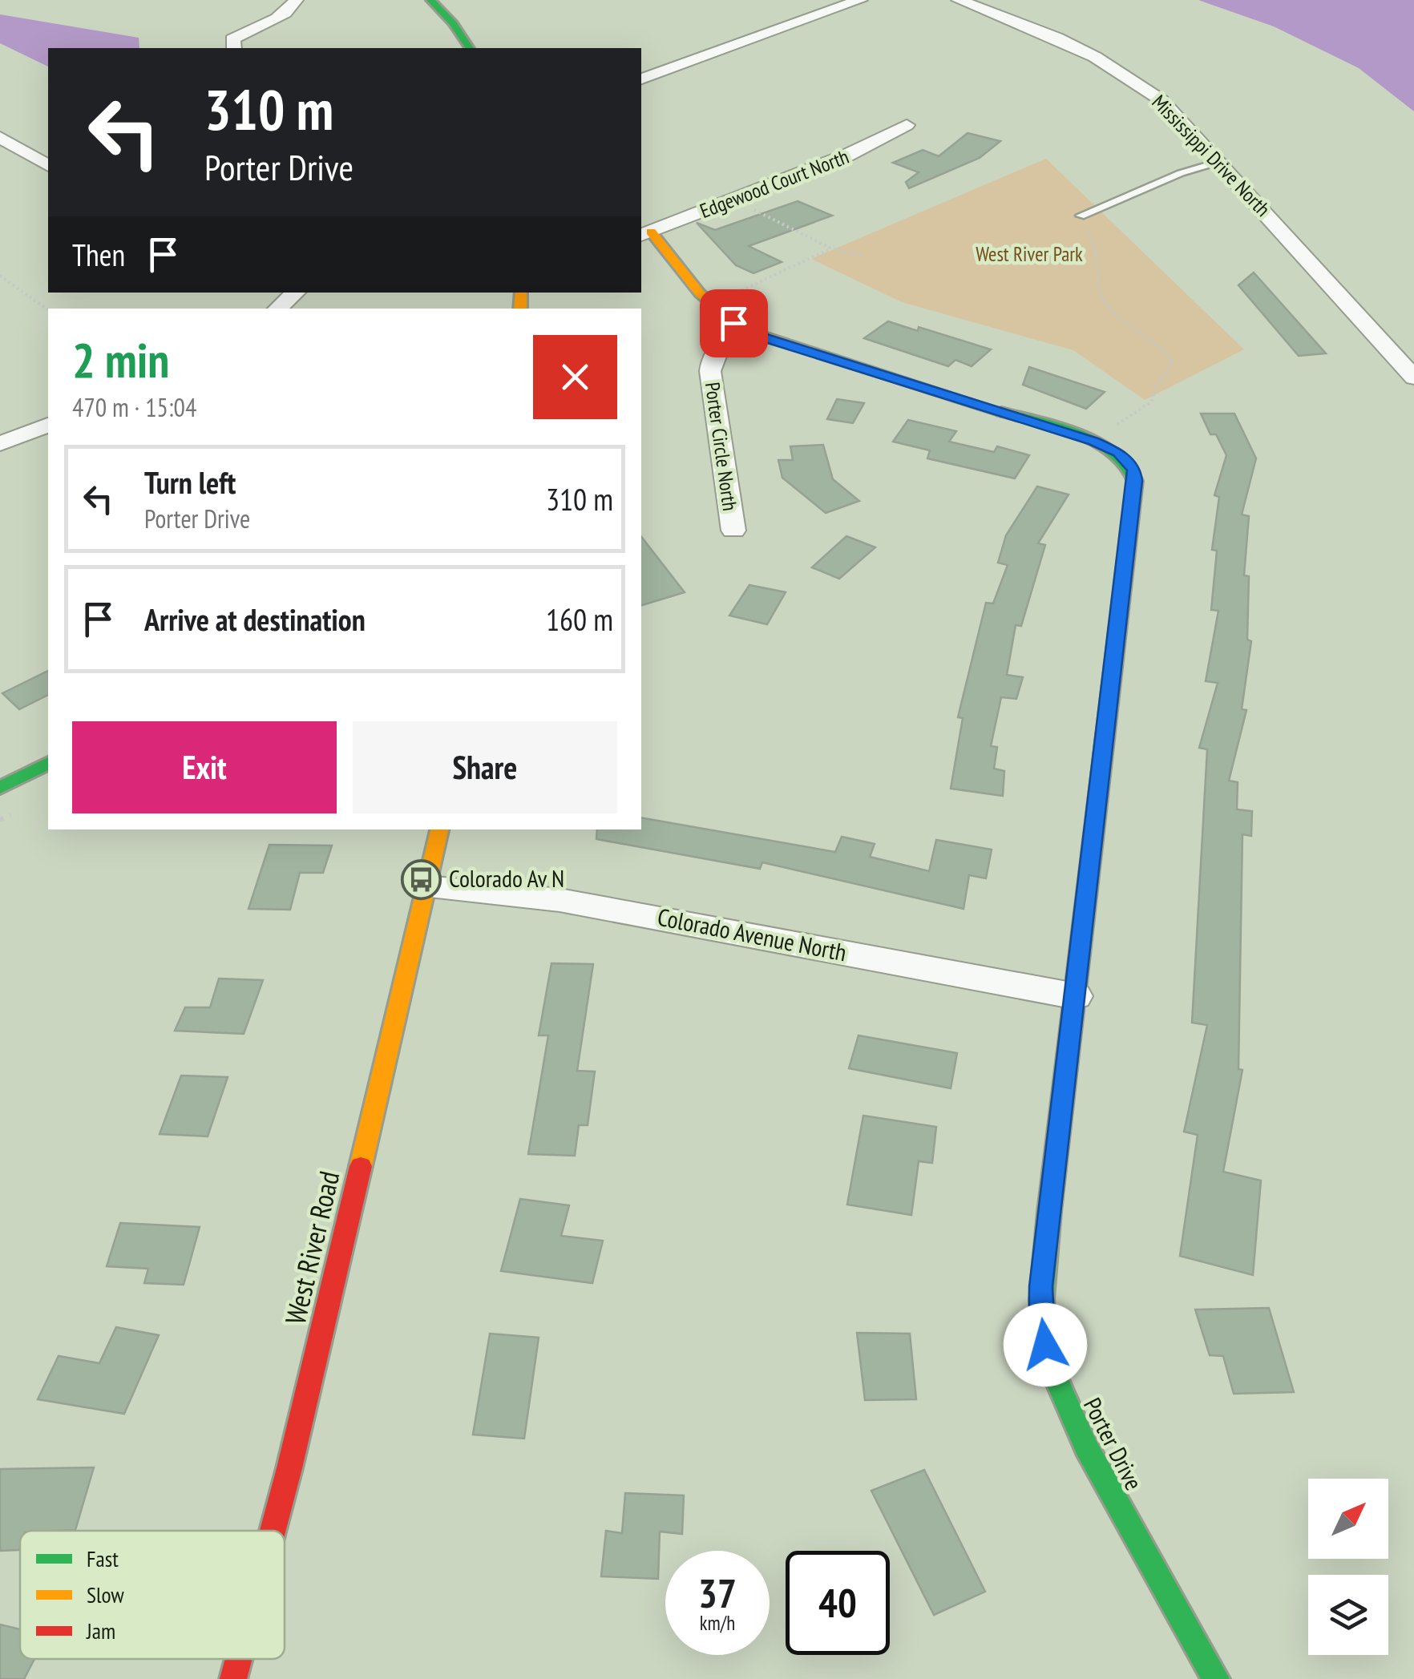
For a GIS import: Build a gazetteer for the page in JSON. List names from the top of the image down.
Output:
{
  "streets": {
    "street": [
      "Mississippi Drive North",
      "Edgewood Court North",
      "Porter Circle North",
      "Colorado Avenue North",
      "West River Road",
      "Porter Drive"
    ]
  },
  "crossings": [
    ["Edgewood Court North", "Porter Drive"],
    ["Porter Circle North", "Porter Drive"],
    ["Colorado Avenue North", "West River Road"],
    ["Colorado Avenue North", "Porter Drive"]
  ],
  "parks": ["West River Park"],
  "places": {
    "bus stop": ["Colorado Av N"]
  },
  "legend": ["Fast", "Slow", "Jam"],
  "north": "top right",
  "page": {
    "turn": ["310 m", "Porter Drive"],
    "then": "Then",
    "heading": ["2 min", "470 m · 15:04"],
    "list": [
      {
        "name": "Turn left",
        "note": "Porter Drive",
        "value": "310 m"
      },
      {
        "name": "Arrive at destination",
        "value": "160 m"
      }
    ],
    "buttons": ["Exit", "Share"],
    "speed": "37 km/h",
    "limit": "40"
  }
}
